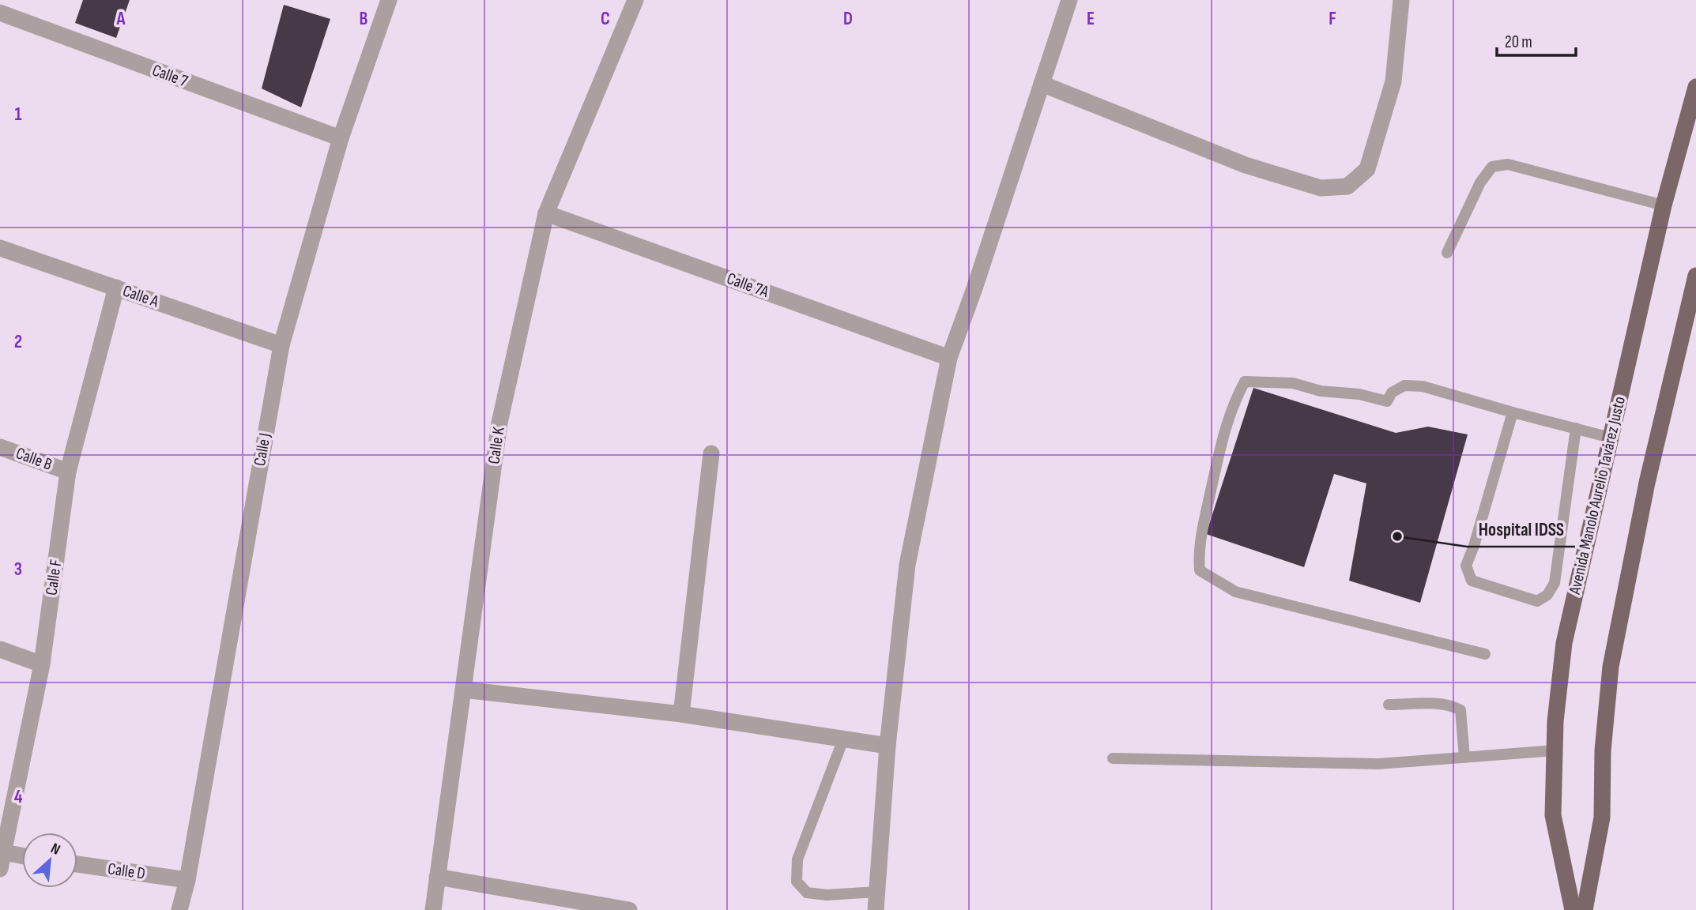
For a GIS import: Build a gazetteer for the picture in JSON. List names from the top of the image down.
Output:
{
  "streets": {
    "main road": ["Avenida Manolo Aurelio Tavárez Justo"],
    "street": [
      "Calle 7",
      "Calle 7A",
      "Calle A",
      "Calle K",
      "Calle J",
      "Calle B",
      "Calle F",
      "Calle D"
    ]
  },
  "crossings": [
    ["Calle 7", "Calle J"],
    ["Calle 7A", "Calle K"],
    ["Calle A", "Calle J"],
    ["Calle A", "Calle F"],
    ["Calle J", "Calle D"],
    ["Calle B", "Calle F"]
  ],
  "places": ["Hospital IDSS"],
  "scale_bar": "20 m",
  "north": "top right",
  "grid": {
    "columns": [
      "A",
      "B",
      "C",
      "D",
      "E",
      "F"
    ],
    "rows": [
      "1",
      "2",
      "3",
      "4"
    ]
  }
}
